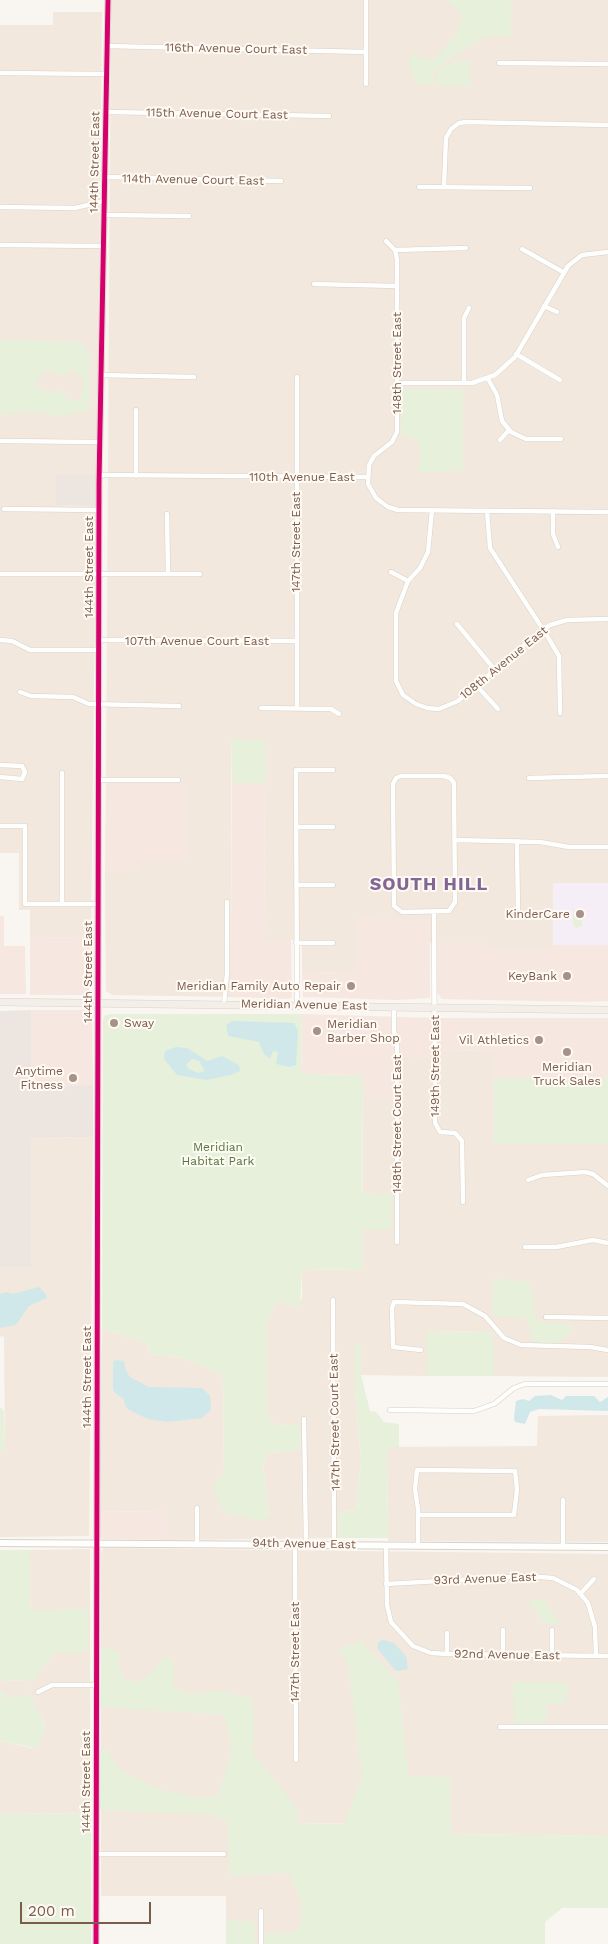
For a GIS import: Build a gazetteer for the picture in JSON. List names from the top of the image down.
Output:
{
  "streets": {
    "main road": ["Meridian Avenue East", "94th Avenue East"],
    "street": [
      "116th Avenue Court East",
      "115th Avenue Court East",
      "144th Street East",
      "114th Avenue Court East",
      "148th Street East",
      "110th Avenue East",
      "147th Street East",
      "107th Avenue Court East",
      "108th Avenue East",
      "149th Street East",
      "148th Street Court East",
      "147th Street Court East",
      "93rd Avenue East",
      "92nd Avenue East"
    ]
  },
  "crossings": [
    ["116th Avenue Court East", "144th Street East"],
    ["115th Avenue Court East", "144th Street East"],
    ["144th Street East", "114th Avenue Court East"],
    ["144th Street East", "110th Avenue East"],
    ["144th Street East", "107th Avenue Court East"],
    ["144th Street East", "Meridian Avenue East"],
    ["144th Street East", "94th Avenue East"],
    ["148th Street East", "110th Avenue East"],
    ["110th Avenue East", "147th Street East"],
    ["147th Street East", "107th Avenue Court East"],
    ["147th Street East", "94th Avenue East"],
    ["Meridian Avenue East", "149th Street East"],
    ["Meridian Avenue East", "148th Street Court East"],
    ["147th Street Court East", "94th Avenue East"],
    ["93rd Avenue East", "92nd Avenue East"]
  ],
  "districts": ["SOUTH HILL"],
  "parks": ["Meridian Habitat Park"],
  "places": [
    "KinderCare",
    "KeyBank",
    "Meridian Family Auto Repair",
    "Sway",
    "Meridian Barber Shop",
    "Vil Athletics",
    "Meridian Truck Sales",
    "Anytime Fitness"
  ],
  "scale_bar": "200 m"
}
